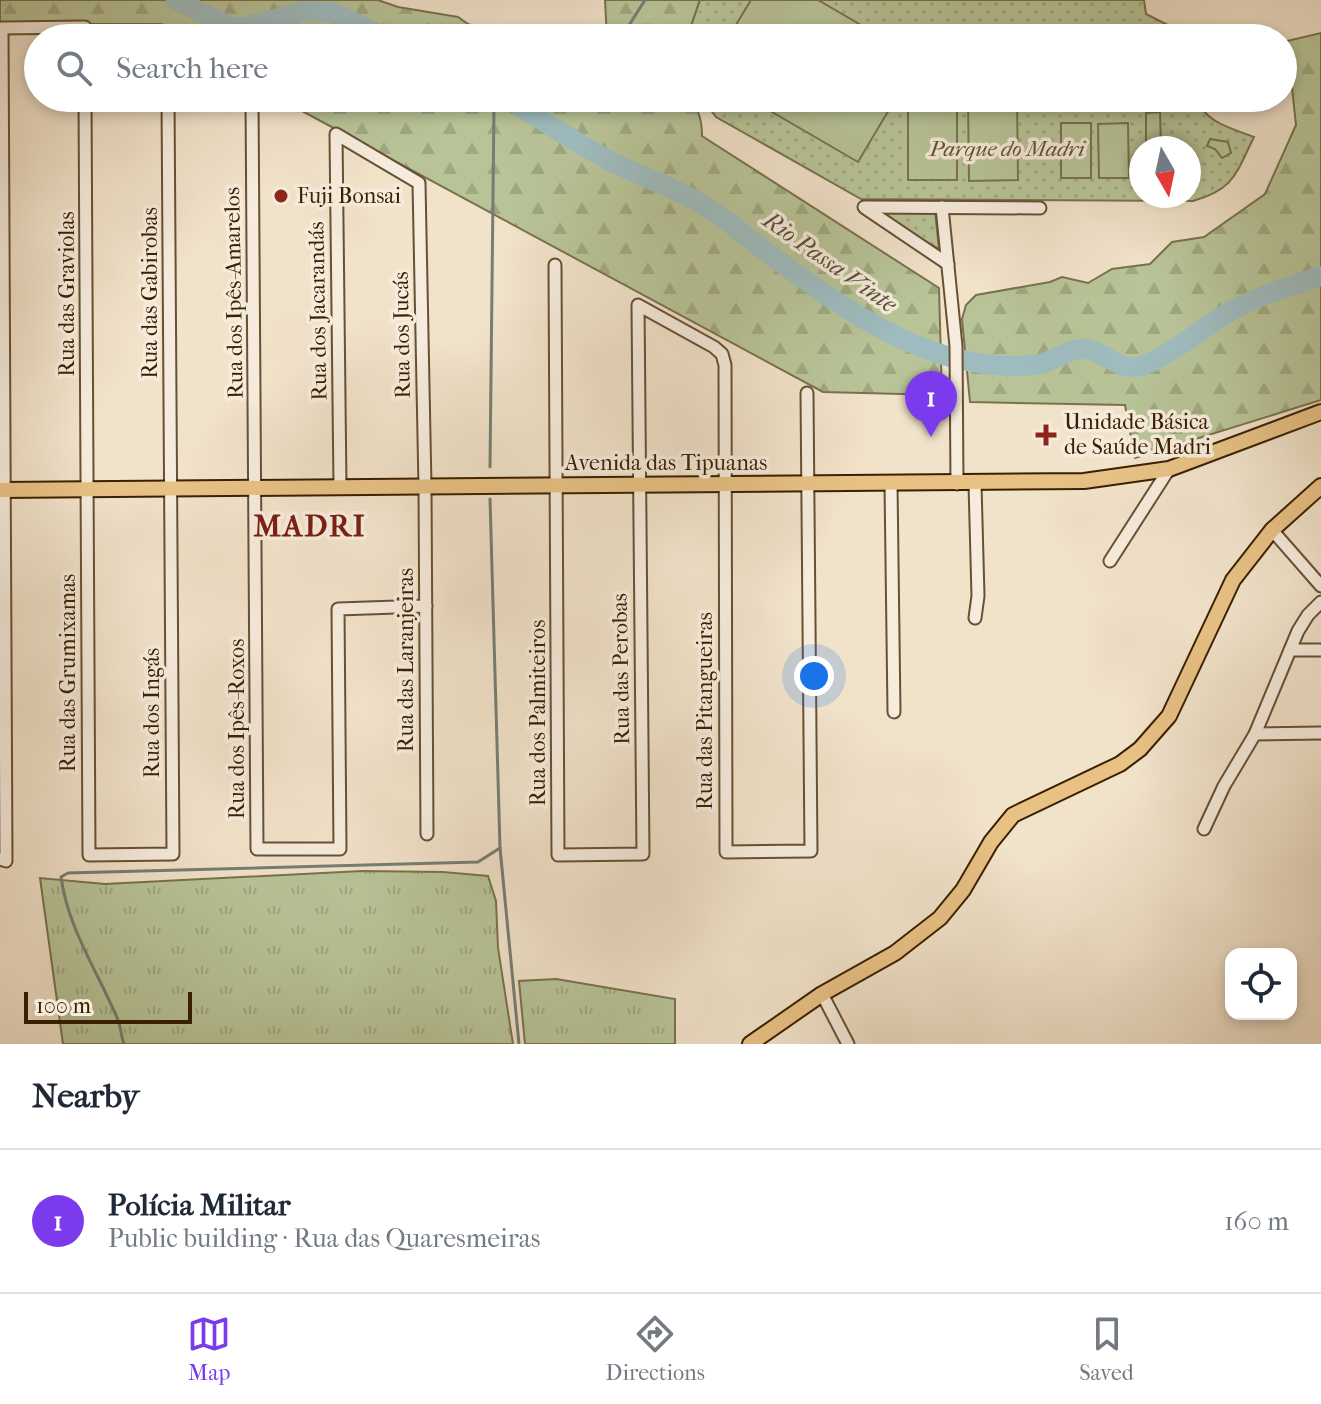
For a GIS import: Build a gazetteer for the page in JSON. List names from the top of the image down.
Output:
{
  "streets": {
    "main road": ["Avenida das Tipuanas"],
    "street": [
      "Rua das Gabirobas",
      "Rua dos Ipês-Amarelos",
      "Rua das Graviolas",
      "Rua dos Jacarandás",
      "Rua dos Jucás",
      "Rua das Laranjeiras",
      "Rua das Perobas",
      "Rua das Grumixamas",
      "Rua das Pitangueiras",
      "Rua dos Ingás",
      "Rua dos Palmiteiros",
      "Rua dos Ipês-Roxos"
    ]
  },
  "crossings": [
    ["Rua das Gabirobas", "Avenida das Tipuanas"],
    ["Rua das Gabirobas", "Rua dos Ingás"],
    ["Rua dos Ipês-Amarelos", "Avenida das Tipuanas"],
    ["Rua dos Ipês-Amarelos", "Rua dos Ipês-Roxos"],
    ["Rua das Graviolas", "Avenida das Tipuanas"],
    ["Rua das Graviolas", "Rua das Grumixamas"],
    ["Rua dos Jacarandás", "Rua dos Jucás"],
    ["Rua dos Jacarandás", "Avenida das Tipuanas"],
    ["Rua dos Jucás", "Avenida das Tipuanas"],
    ["Rua dos Jucás", "Rua das Laranjeiras"],
    ["Avenida das Tipuanas", "Rua das Laranjeiras"],
    ["Avenida das Tipuanas", "Rua das Perobas"],
    ["Avenida das Tipuanas", "Rua das Grumixamas"],
    ["Avenida das Tipuanas", "Rua das Pitangueiras"],
    ["Avenida das Tipuanas", "Rua dos Ingás"],
    ["Avenida das Tipuanas", "Rua dos Palmiteiros"],
    ["Avenida das Tipuanas", "Rua dos Ipês-Roxos"],
    ["Rua das Laranjeiras", "Rua dos Ipês-Roxos"],
    ["Rua das Perobas", "Rua das Pitangueiras"],
    ["Rua das Perobas", "Rua dos Palmiteiros"],
    ["Rua das Grumixamas", "Rua dos Ingás"]
  ],
  "districts": ["MADRI"],
  "water": ["Rio Passa Vinte"],
  "parks": ["Parque do Madri"],
  "places": {
    "other": ["Fuji Bonsai"],
    "health": ["Unidade Básica de Saúde Madri"]
  },
  "scale_bar": "100 m",
  "north": "bottom",
  "page": {
    "search": "Search here",
    "pins": "1",
    "scale": "100 m",
    "heading": "Nearby",
    "list": [
      {
        "mark": "1",
        "name": "Polícia Militar",
        "note": "Public building · Rua das Quaresmeiras",
        "value": "160 m"
      }
    ],
    "nav": ["Map", "Directions", "Saved"]
  }
}
